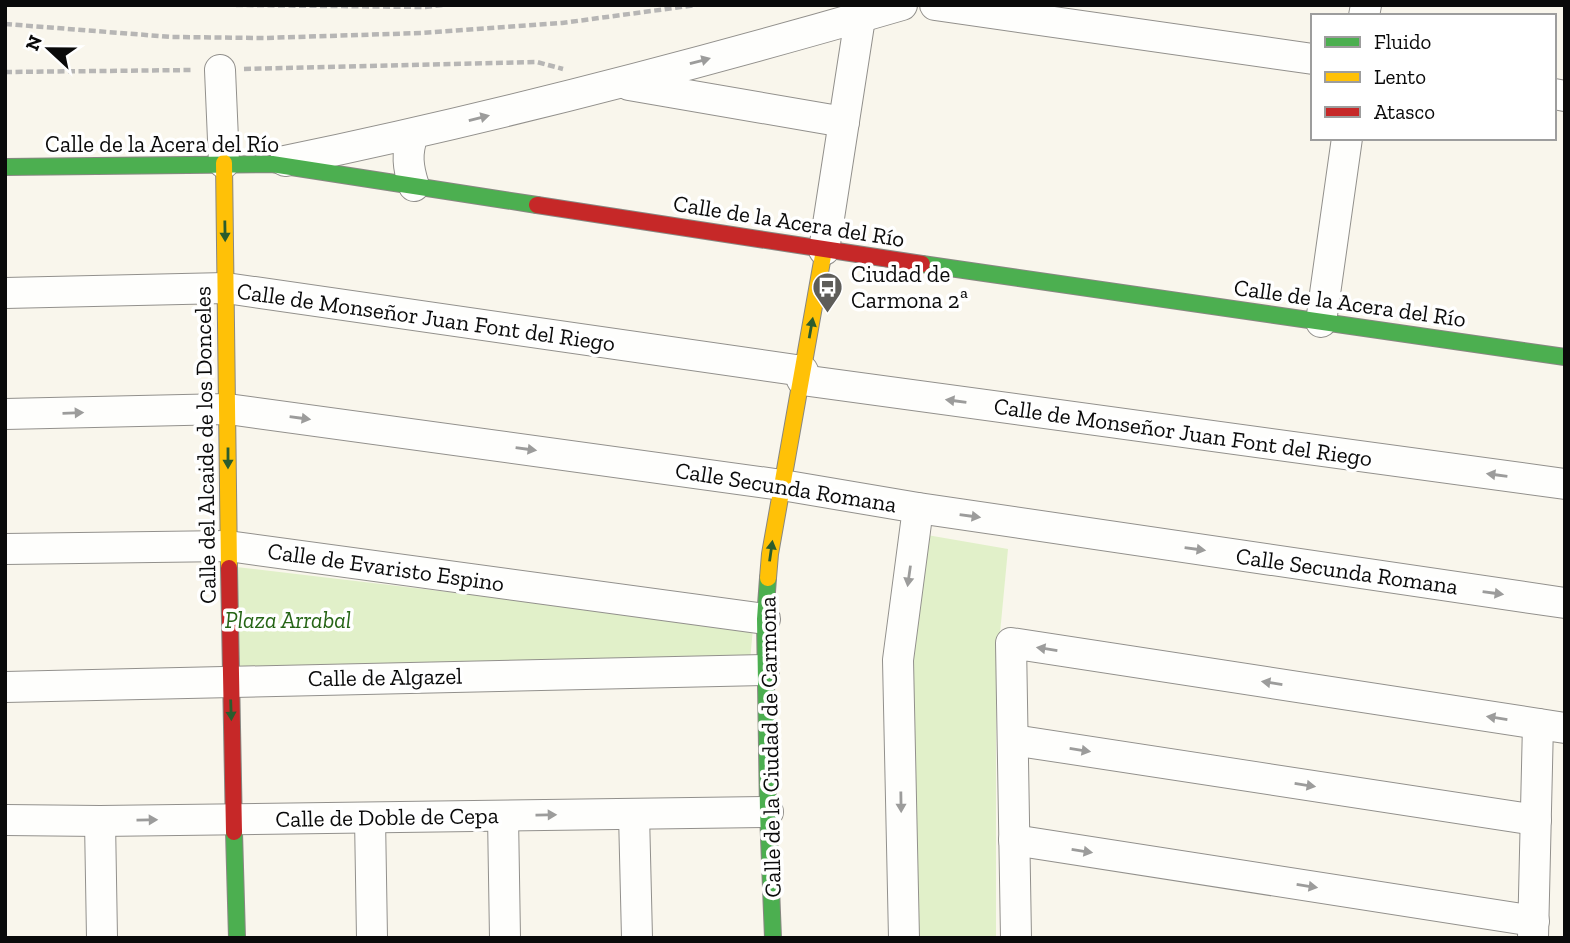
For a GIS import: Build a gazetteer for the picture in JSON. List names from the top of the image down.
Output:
{
  "streets": {
    "street": [
      "Calle de la Acera del Río",
      "Calle de Monseñor Juan Font del Riego",
      "Calle del Alcaide de los Donceles",
      "Calle Secunda Romana",
      "Calle de Evaristo Espino",
      "Calle de Algazel",
      "Calle de la Ciudad de Carmona",
      "Calle de Doble de Cepa"
    ]
  },
  "crossings": [
    ["Calle de la Acera del Río", "Calle del Alcaide de los Donceles"],
    ["Calle de la Acera del Río", "Calle de la Ciudad de Carmona"],
    ["Calle de Monseñor Juan Font del Riego", "Calle del Alcaide de los Donceles"],
    ["Calle de Monseñor Juan Font del Riego", "Calle de la Ciudad de Carmona"],
    ["Calle del Alcaide de los Donceles", "Calle Secunda Romana"],
    ["Calle del Alcaide de los Donceles", "Calle de Evaristo Espino"],
    ["Calle del Alcaide de los Donceles", "Calle de Algazel"],
    ["Calle del Alcaide de los Donceles", "Calle de Doble de Cepa"],
    ["Calle Secunda Romana", "Calle de la Ciudad de Carmona"],
    ["Calle de Evaristo Espino", "Calle de la Ciudad de Carmona"],
    ["Calle de Algazel", "Calle de la Ciudad de Carmona"],
    ["Calle de la Ciudad de Carmona", "Calle de Doble de Cepa"]
  ],
  "one_way": ["Calle de Monseñor Juan Font del Riego", "Calle del Alcaide de los Donceles"],
  "parks": ["Plaza Arrabal"],
  "places": {
    "bus stop": ["Ciudad de Carmona 2ª"]
  },
  "legend": ["Fluido", "Lento", "Atasco"],
  "north": "left"
}
